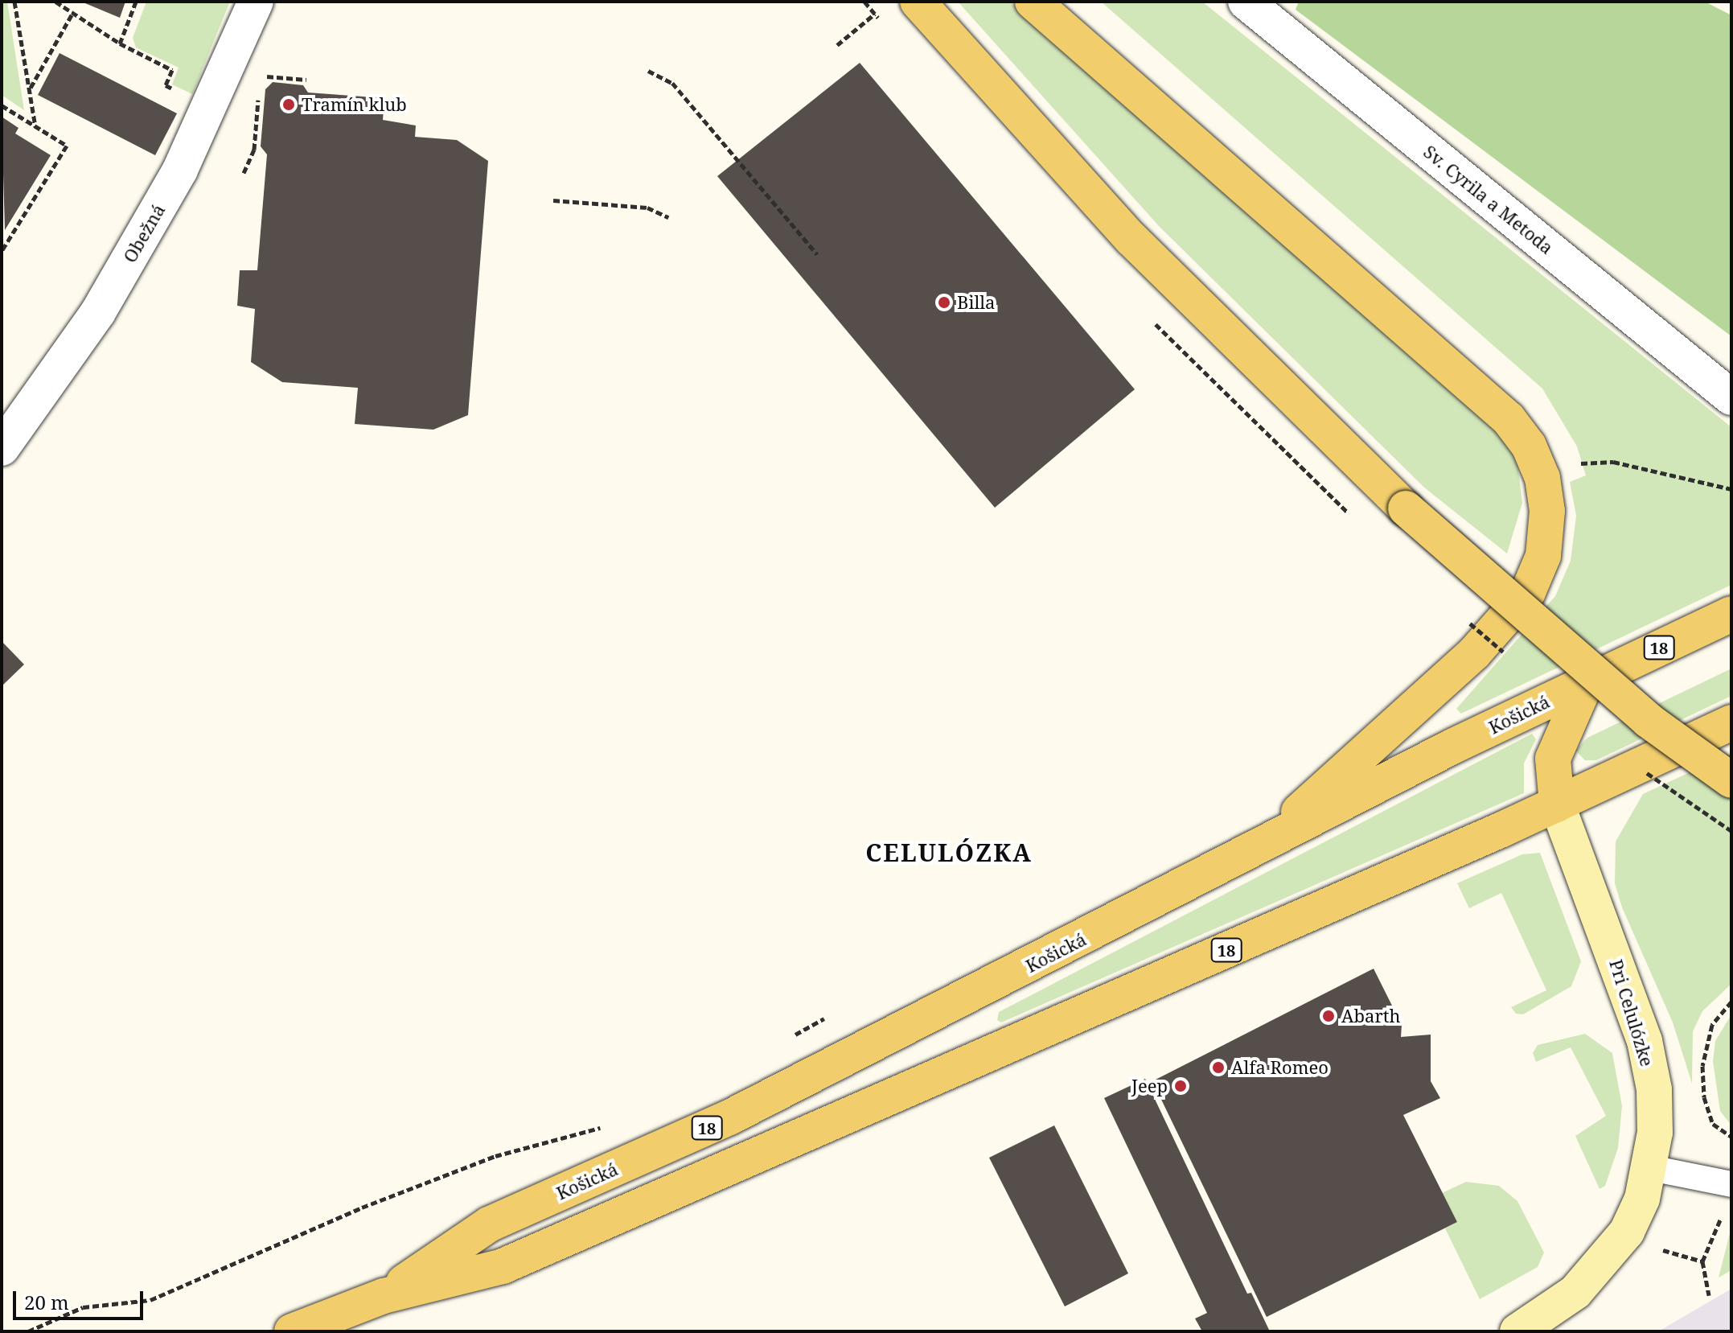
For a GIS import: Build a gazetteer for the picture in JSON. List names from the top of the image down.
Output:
{
  "streets": {
    "main road": ["18", "Košická"],
    "street": ["Sv. Cyrila a Metoda", "Obežná", "Pri Celulózke"]
  },
  "crossings": [
    ["Košická", "Pri Celulózke"]
  ],
  "districts": ["CELULÓZKA"],
  "places": [
    "Tramín klub",
    "Billa",
    "Abarth",
    "Alfa Romeo",
    "Jeep"
  ],
  "scale_bar": "20 m"
}
